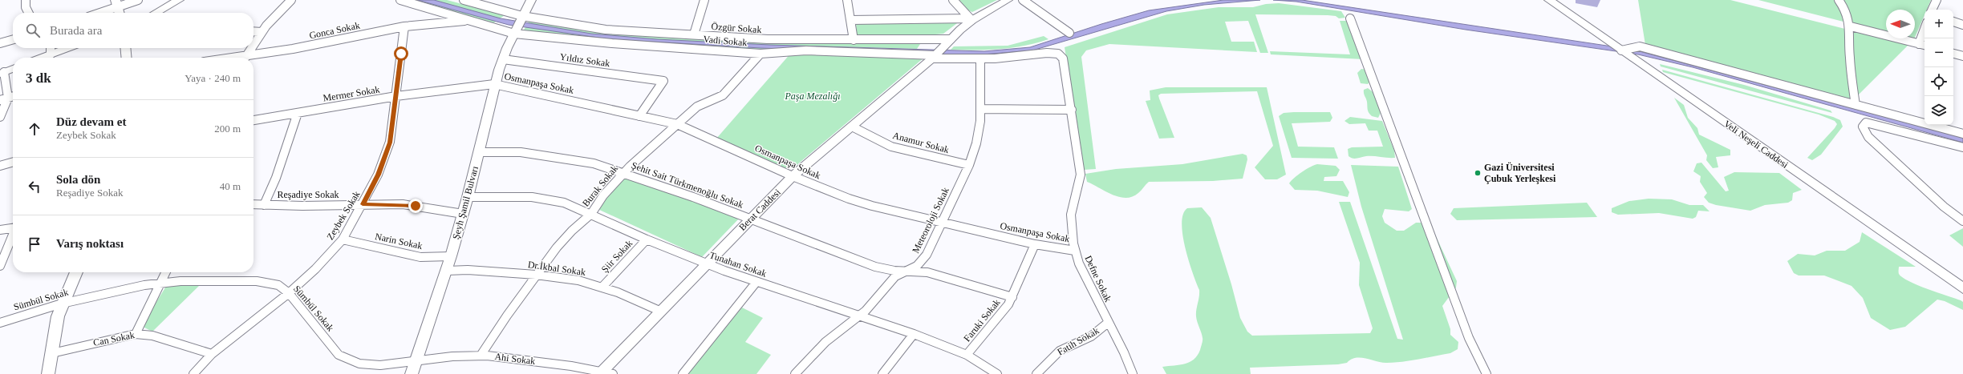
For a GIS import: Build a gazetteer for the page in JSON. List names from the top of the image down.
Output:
{
  "streets": {
    "street": [
      "Özgür Sokak",
      "Gonca Sokak",
      "Vadi Sokak",
      "Yıldız Sokak",
      "Osmanpaşa Sokak",
      "Mermer Sokak",
      "Anamur Sokak",
      "Veli Neşeli Caddesi",
      "Şehit Sait Türkmenoğlu Sokak",
      "Burak Sokak",
      "Reşadiye Sokak",
      "Şeyh Şamil Bulvarı",
      "Berat Caddesi",
      "Zeybek Sokak",
      "Meteoroloji Sokak",
      "Narin Sokak",
      "Şiir Sokak",
      "Tunahan Sokak",
      "Dr.İkbal Sokak",
      "Defne Sokak",
      "Sümbül Sokak",
      "Faruki Sokak",
      "Can Sokak",
      "Fatih Sokak",
      "Ahi Sokak"
    ]
  },
  "crossings": [
    ["Özgür Sokak", "Şeyh Şamil Bulvarı"],
    ["Özgür Sokak", "Berat Caddesi"],
    ["Gonca Sokak", "Vadi Sokak"],
    ["Gonca Sokak", "Zeybek Sokak"],
    ["Vadi Sokak", "Burak Sokak"],
    ["Vadi Sokak", "Şeyh Şamil Bulvarı"],
    ["Vadi Sokak", "Berat Caddesi"],
    ["Vadi Sokak", "Meteoroloji Sokak"],
    ["Vadi Sokak", "Defne Sokak"],
    ["Yıldız Sokak", "Osmanpaşa Sokak"],
    ["Yıldız Sokak", "Şeyh Şamil Bulvarı"],
    ["Osmanpaşa Sokak", "Mermer Sokak"],
    ["Osmanpaşa Sokak", "Burak Sokak"],
    ["Osmanpaşa Sokak", "Şeyh Şamil Bulvarı"],
    ["Osmanpaşa Sokak", "Berat Caddesi"],
    ["Osmanpaşa Sokak", "Meteoroloji Sokak"],
    ["Osmanpaşa Sokak", "Defne Sokak"],
    ["Osmanpaşa Sokak", "Faruki Sokak"],
    ["Mermer Sokak", "Şeyh Şamil Bulvarı"],
    ["Mermer Sokak", "Zeybek Sokak"],
    ["Anamur Sokak", "Berat Caddesi"],
    ["Anamur Sokak", "Meteoroloji Sokak"],
    ["Şehit Sait Türkmenoğlu Sokak", "Burak Sokak"],
    ["Şehit Sait Türkmenoğlu Sokak", "Şeyh Şamil Bulvarı"],
    ["Şehit Sait Türkmenoğlu Sokak", "Berat Caddesi"],
    ["Şehit Sait Türkmenoğlu Sokak", "Meteoroloji Sokak"],
    ["Şehit Sait Türkmenoğlu Sokak", "Faruki Sokak"],
    ["Burak Sokak", "Tunahan Sokak"],
    ["Burak Sokak", "Dr.İkbal Sokak"],
    ["Burak Sokak", "Ahi Sokak"],
    ["Reşadiye Sokak", "Şeyh Şamil Bulvarı"],
    ["Reşadiye Sokak", "Zeybek Sokak"],
    ["Şeyh Şamil Bulvarı", "Narin Sokak"],
    ["Şeyh Şamil Bulvarı", "Tunahan Sokak"],
    ["Şeyh Şamil Bulvarı", "Dr.İkbal Sokak"],
    ["Şeyh Şamil Bulvarı", "Sümbül Sokak"],
    ["Şeyh Şamil Bulvarı", "Ahi Sokak"],
    ["Berat Caddesi", "Tunahan Sokak"],
    ["Berat Caddesi", "Dr.İkbal Sokak"],
    ["Berat Caddesi", "Ahi Sokak"],
    ["Zeybek Sokak", "Narin Sokak"],
    ["Zeybek Sokak", "Sümbül Sokak"],
    ["Zeybek Sokak", "Can Sokak"],
    ["Meteoroloji Sokak", "Tunahan Sokak"],
    ["Şiir Sokak", "Tunahan Sokak"],
    ["Şiir Sokak", "Dr.İkbal Sokak"],
    ["Tunahan Sokak", "Faruki Sokak"],
    ["Defne Sokak", "Fatih Sokak"],
    ["Sümbül Sokak", "Ahi Sokak"]
  ],
  "parks": ["Paşa Mezalığı"],
  "places": ["Gazi Üniversitesi Çubuk Yerleşkesi"],
  "north": "left",
  "page": {
    "map_buttons": ["+", "−"],
    "search": "Burada ara",
    "heading": ["3 dk", "Yaya · 240 m"],
    "list": [
      ["Düz devam et", "Zeybek Sokak", "200 m"],
      ["Sola dön", "Reşadiye Sokak", "40 m"],
      "Varış noktası"
    ]
  }
}
